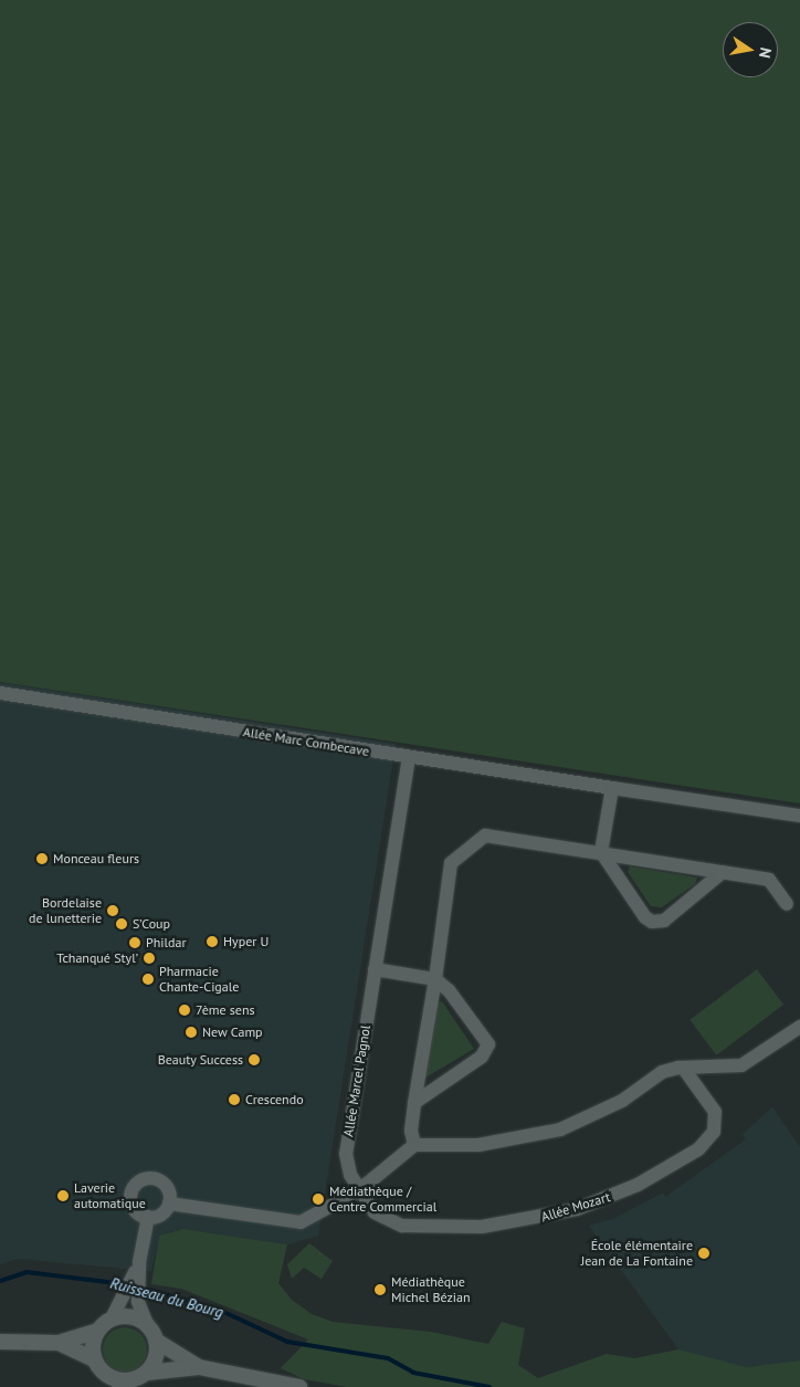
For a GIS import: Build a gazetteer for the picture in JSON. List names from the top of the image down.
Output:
{
  "streets": {
    "street": ["Allée Marc Combecave", "Allée Marcel Pagnol", "Allée Mozart"]
  },
  "crossings": [
    ["Allée Marc Combecave", "Allée Marcel Pagnol"],
    ["Allée Marcel Pagnol", "Allée Mozart"]
  ],
  "water": ["Ruisseau du Bourg"],
  "places": [
    "Monceau fleurs",
    "Bordelaise de lunetterie",
    "S’Coup",
    "Hyper U",
    "Phildar",
    "Tchanqué Styl’",
    "Pharmacie Chante-Cigale",
    "7ème sens",
    "New Camp",
    "Beauty Success",
    "Crescendo",
    "Laverie automatique",
    "Médiathèque / Centre Commercial",
    "École élémentaire Jean de La Fontaine",
    "Médiathèque Michel Bézian"
  ],
  "north": "right"
}
